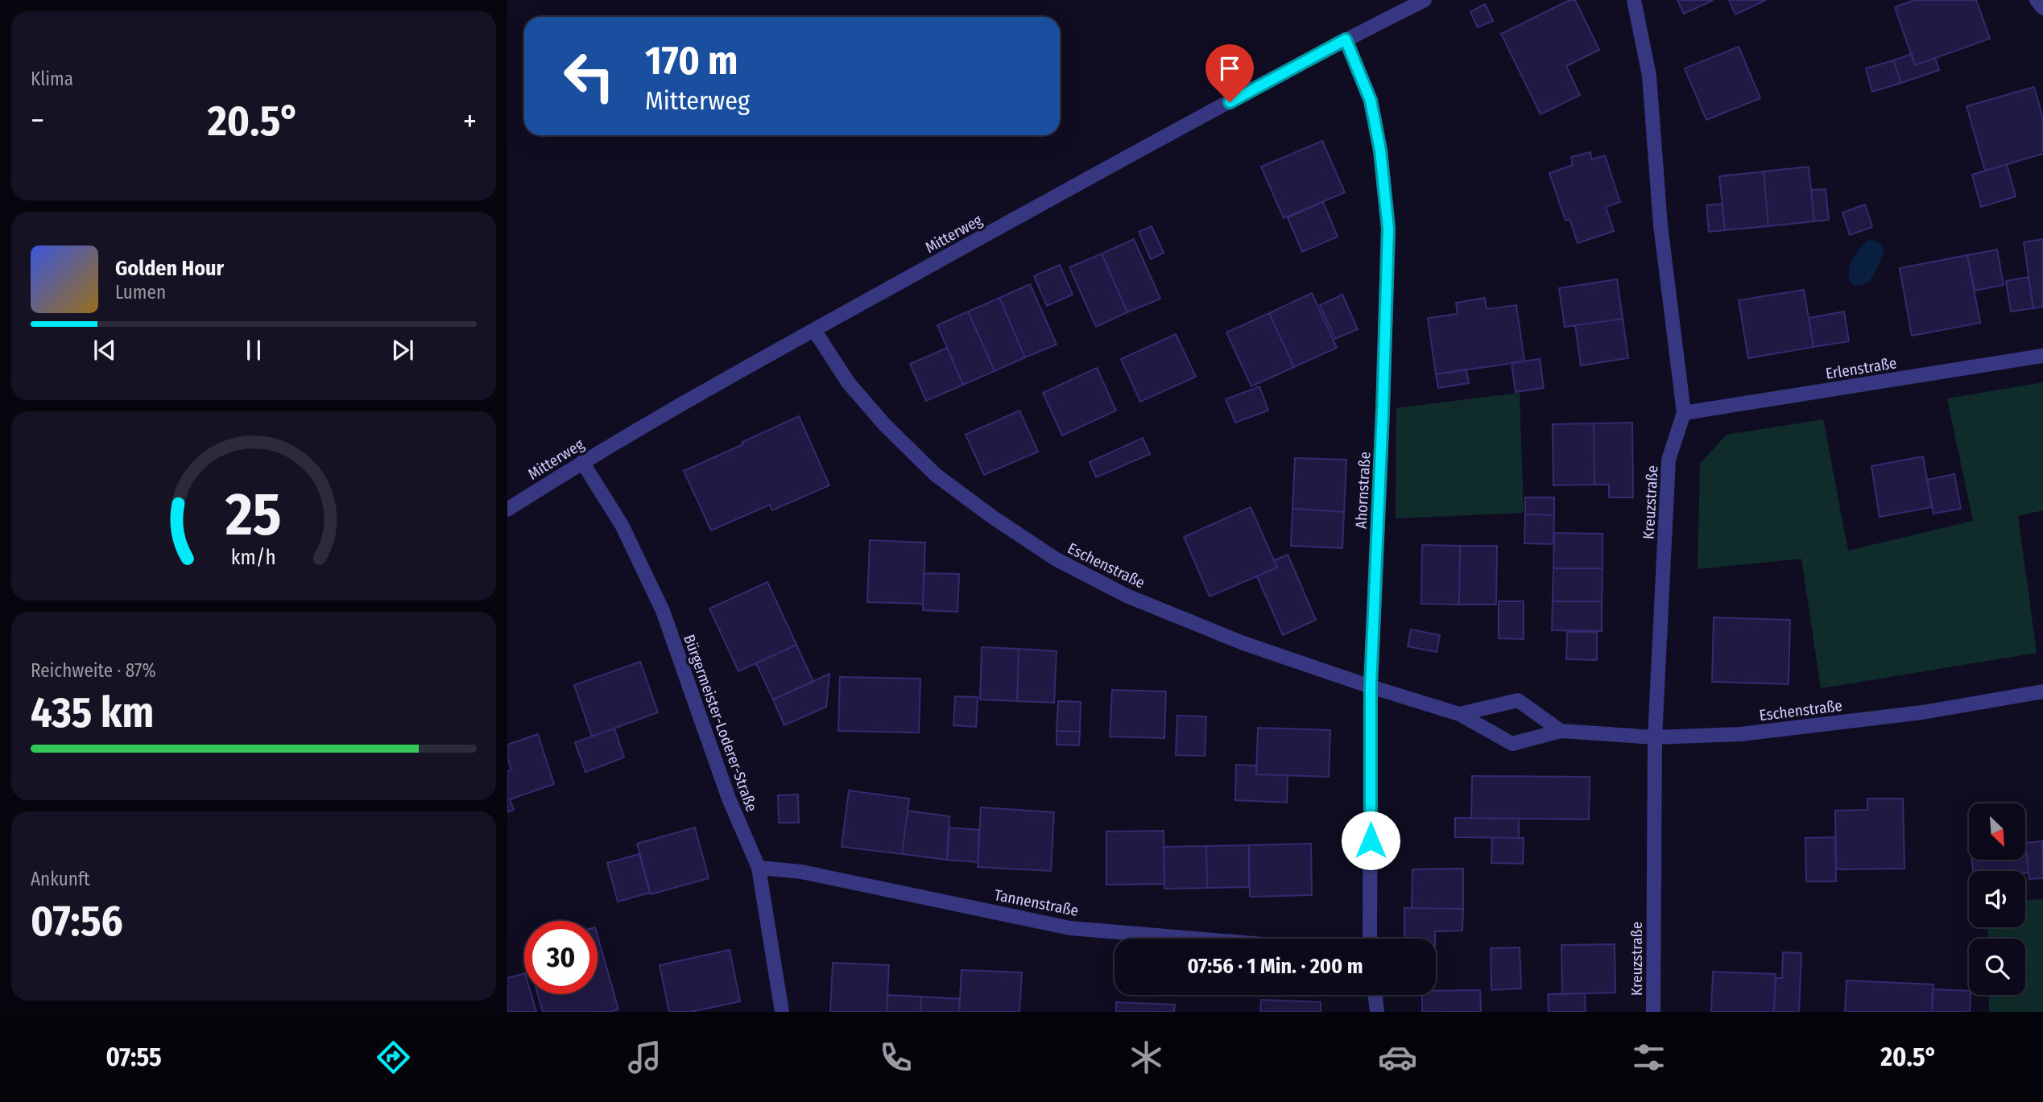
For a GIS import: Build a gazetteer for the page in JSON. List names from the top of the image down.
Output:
{
  "streets": {
    "street": [
      "Mitterweg",
      "Erlenstraße",
      "Ahornstraße",
      "Kreuzstraße",
      "Eschenstraße",
      "Bürgermeister-Loderer-Straße",
      "Tannenstraße"
    ]
  },
  "crossings": [
    ["Mitterweg", "Ahornstraße"],
    ["Mitterweg", "Eschenstraße"],
    ["Mitterweg", "Bürgermeister-Loderer-Straße"],
    ["Erlenstraße", "Kreuzstraße"],
    ["Ahornstraße", "Eschenstraße"],
    ["Kreuzstraße", "Eschenstraße"],
    ["Bürgermeister-Loderer-Straße", "Tannenstraße"]
  ],
  "north": "bottom right",
  "page": {
    "tile": [
      "Klima",
      ["Reichweite · 87%", "435 km"],
      ["Ankunft", "07:56"]
    ],
    "turn": ["170 m", "Mitterweg"],
    "heat": ["−", "20.5°", "+"],
    "song": ["Golden Hour", "Lumen"],
    "limit": "30",
    "trip": "07:56 · 1 Min. · 200 m",
    "tabs": ["07:55", "20.5°"],
    "gauge": ["25", "km/h"]
  }
}
